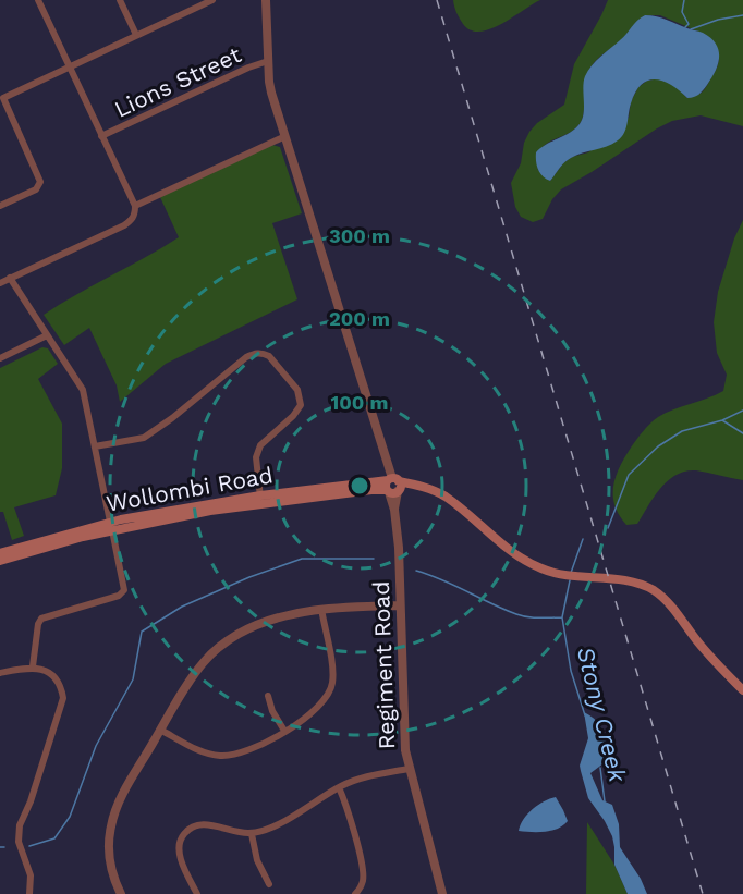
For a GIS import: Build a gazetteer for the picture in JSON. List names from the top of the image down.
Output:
{
  "streets": {
    "main road": ["Wollombi Road"],
    "street": ["Lions Street", "Regiment Road"]
  },
  "crossings": [
    ["Wollombi Road", "Regiment Road"]
  ],
  "water": ["Stony Creek"],
  "rings": ["300 m", "200 m", "100 m"]
}
